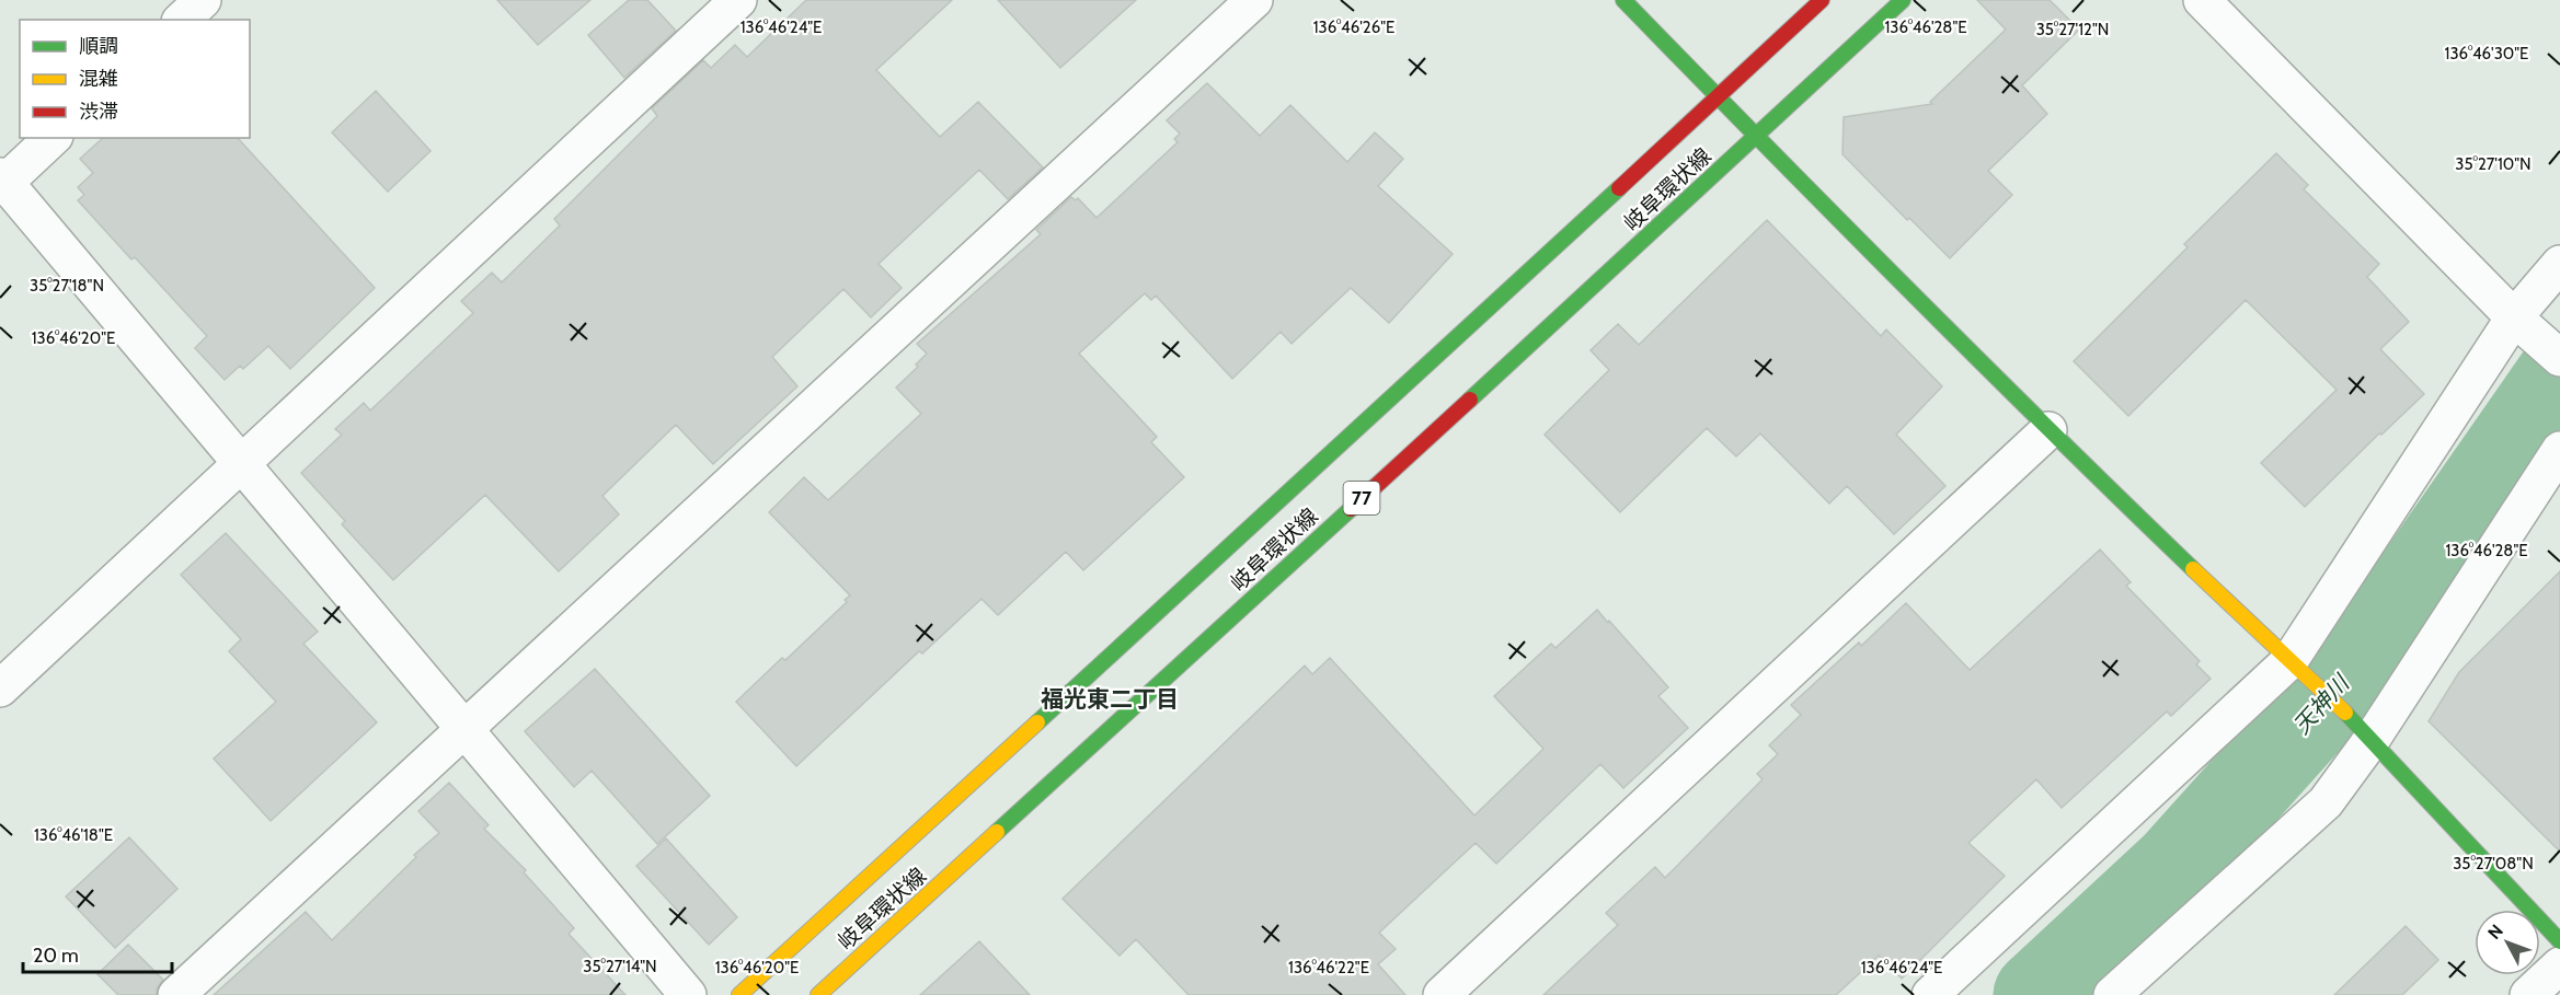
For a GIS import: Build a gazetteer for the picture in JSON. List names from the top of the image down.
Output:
{
  "streets": {
    "main road": ["岐阜環状線", "77"]
  },
  "districts": ["福光東二丁目"],
  "water": ["天神川"],
  "legend": ["順調", "混雑", "渋滞"],
  "scale_bar": "20 m",
  "north": "top left",
  "coordinates": [
    "136°46'24\"E",
    "136°46'26\"E",
    "136°46'28\"E",
    "35°27'12\"N",
    "136°46'30\"E",
    "35°27'10\"N",
    "35°27'18\"N",
    "136°46'20\"E",
    "136°46'18\"E",
    "35°27'08\"N",
    "35°27'14\"N",
    "136°46'22\"E"
  ]
}
